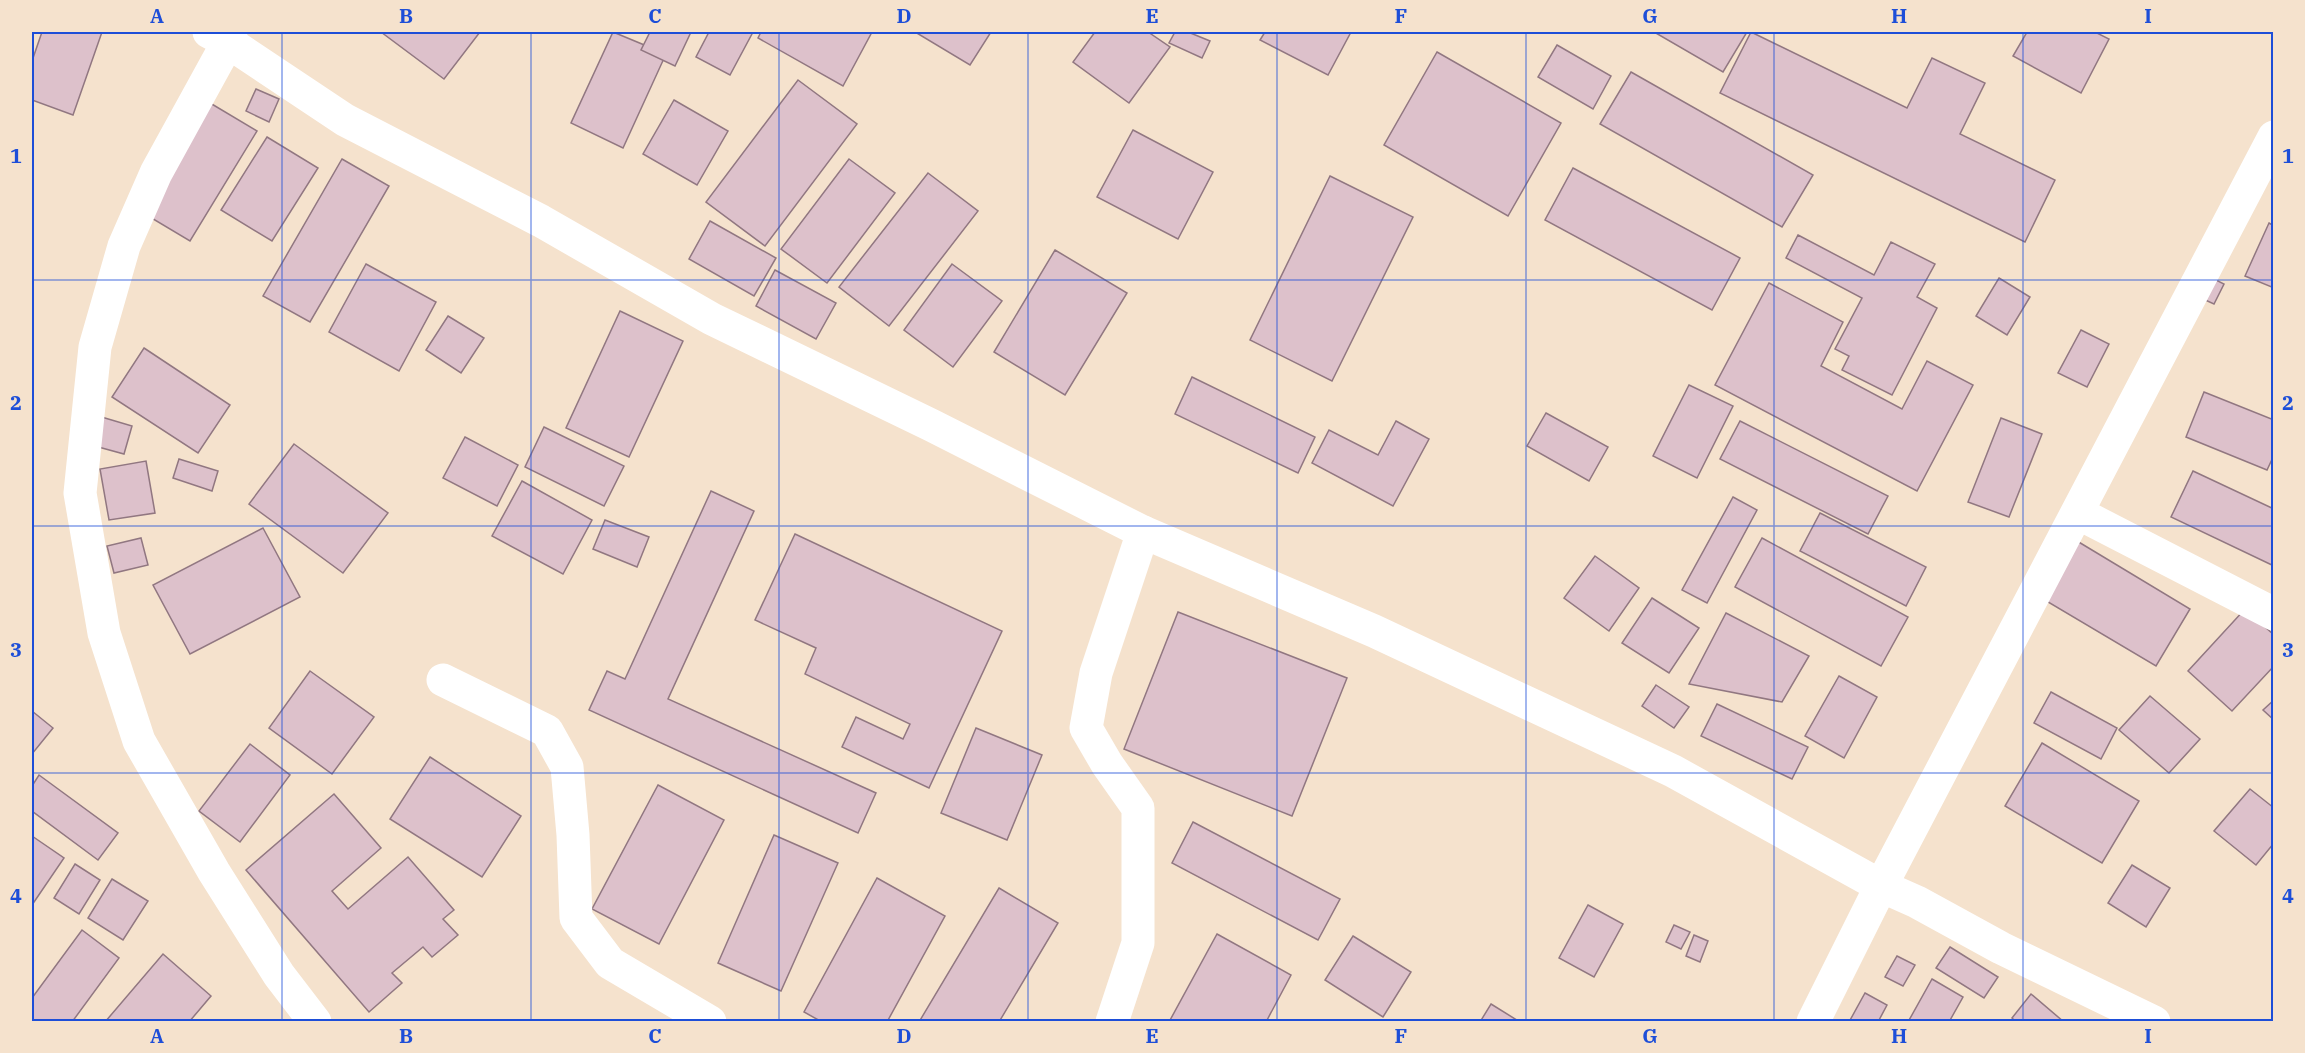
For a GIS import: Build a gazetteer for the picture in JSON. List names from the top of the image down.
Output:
{
  "grid": {
    "columns": [
      "A",
      "B",
      "C",
      "D",
      "E",
      "F",
      "G",
      "H",
      "I"
    ],
    "rows": [
      "1",
      "2",
      "3",
      "4"
    ]
  }
}
